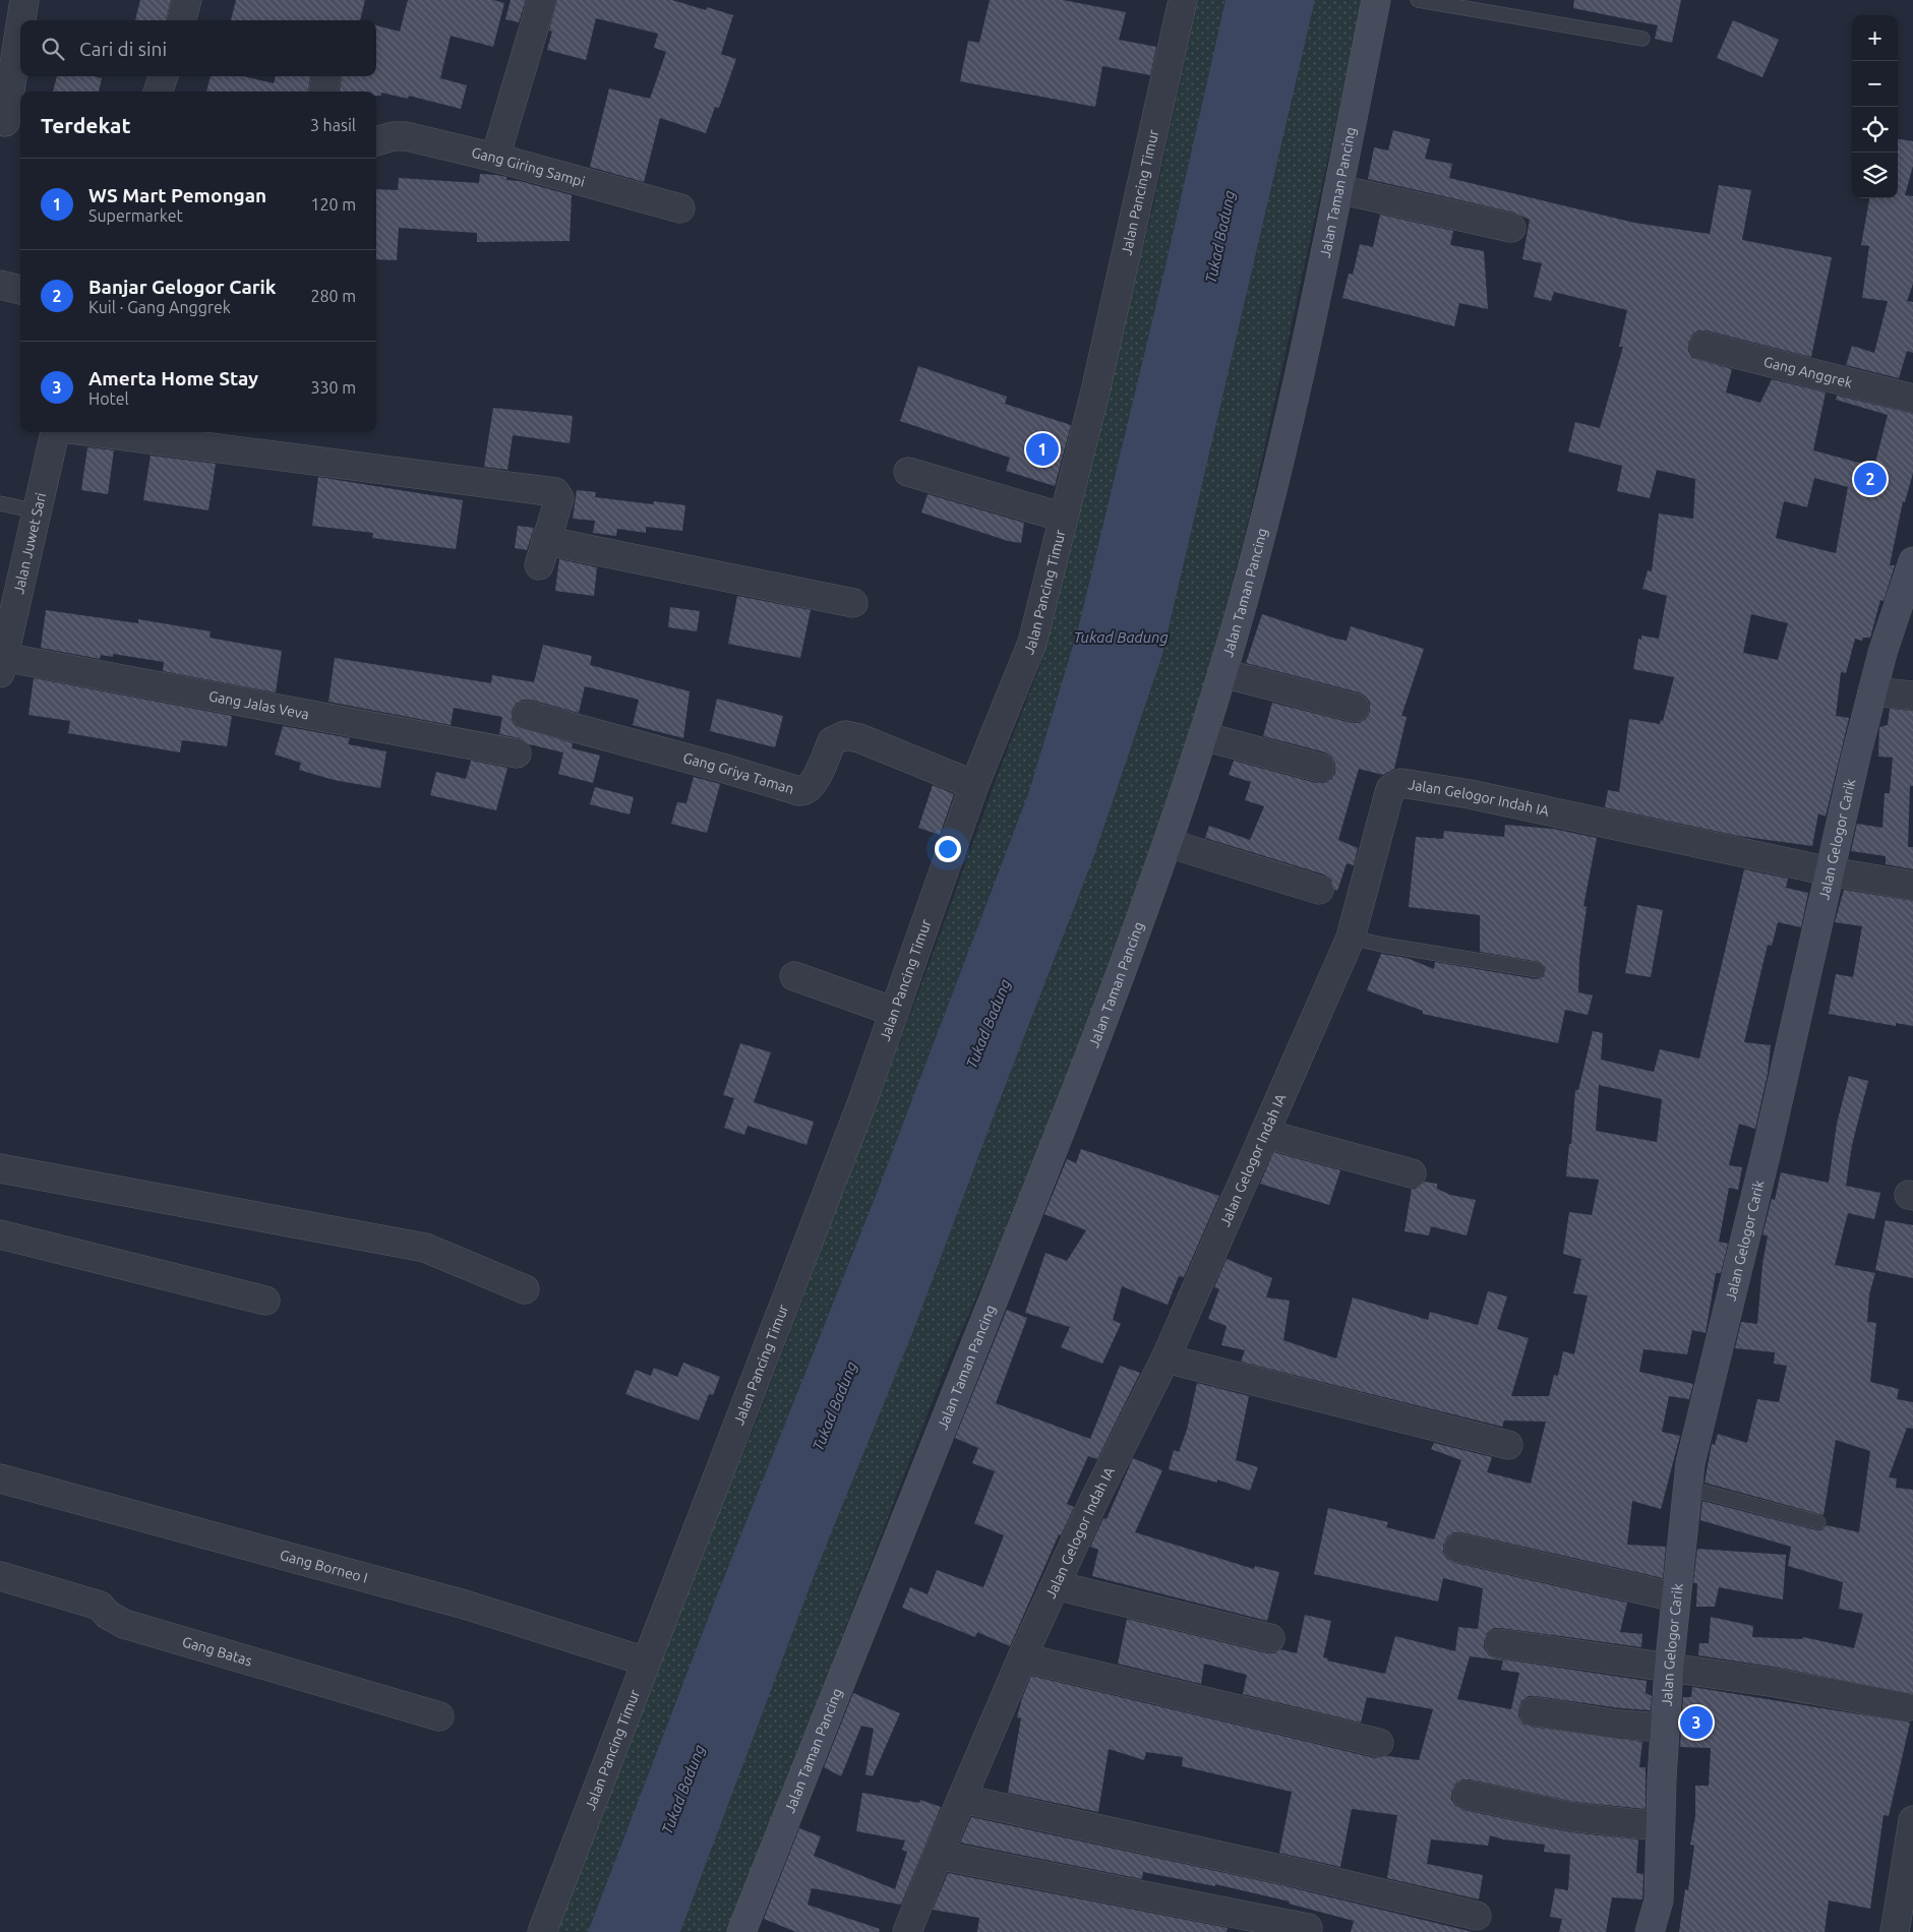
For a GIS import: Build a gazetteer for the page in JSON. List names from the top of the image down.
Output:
{
  "streets": {
    "street": [
      "Gang Giring Sampi",
      "Jalan Pancing Timur",
      "Jalan Taman Pancing",
      "Gang Anggrek",
      "Jalan Juwet Sari",
      "Gang Jalas Veva",
      "Gang Griya Taman",
      "Jalan Gelogor Indah IA",
      "Jalan Gelogor Carik",
      "Gang Borneo I",
      "Gang Batas"
    ]
  },
  "crossings": [
    ["Jalan Pancing Timur", "Gang Griya Taman"],
    ["Jalan Pancing Timur", "Gang Borneo I"],
    ["Jalan Juwet Sari", "Gang Jalas Veva"],
    ["Jalan Gelogor Indah IA", "Jalan Gelogor Carik"]
  ],
  "water": ["Tukad Badung"],
  "page": {
    "map_buttons": ["+", "−"],
    "search": "Cari di sini",
    "heading": ["Terdekat", "3 hasil"],
    "list": [
      {
        "mark": "1",
        "name": "WS Mart Pemongan",
        "note": "Supermarket",
        "value": "120 m"
      },
      {
        "mark": "2",
        "name": "Banjar Gelogor Carik",
        "note": "Kuil · Gang Anggrek",
        "value": "280 m"
      },
      {
        "mark": "3",
        "name": "Amerta Home Stay",
        "note": "Hotel",
        "value": "330 m"
      }
    ],
    "pins": ["1", "2", "3"]
  }
}
